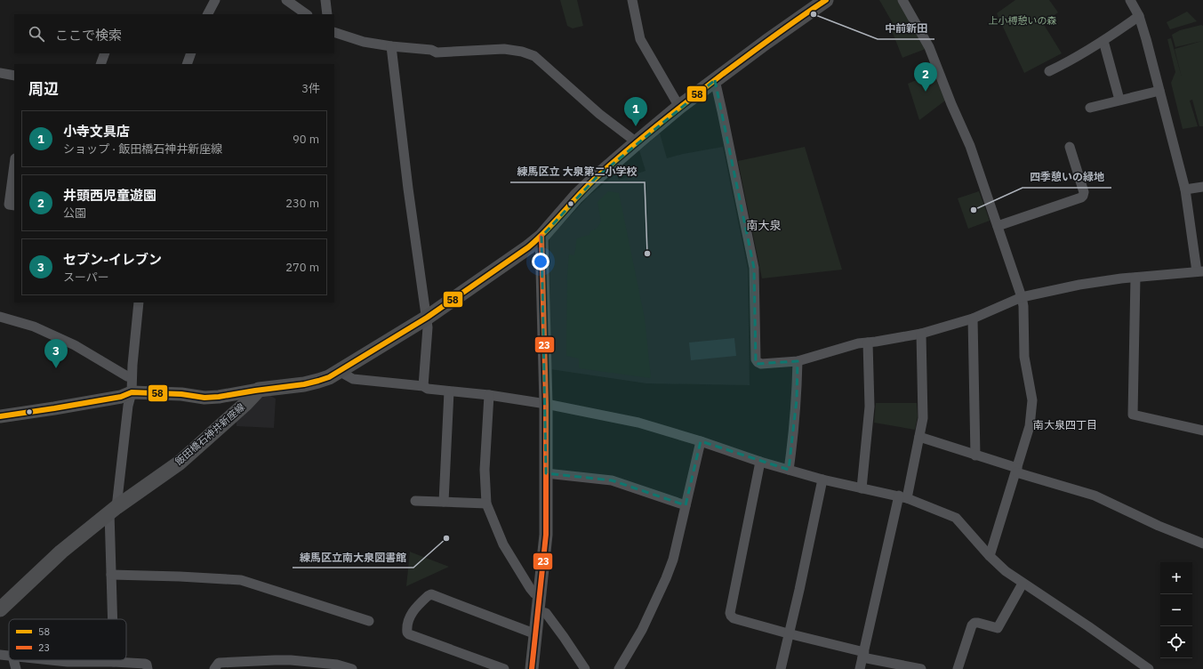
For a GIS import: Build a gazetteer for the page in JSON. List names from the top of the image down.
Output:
{
  "streets": {
    "main road": ["飯田橋石神井新座線"]
  },
  "districts": ["南大泉", "南大泉四丁目"],
  "parks": ["上小榑憩いの森"],
  "places": [
    "中前新田",
    "四季憩いの緑地",
    "練馬区立 大泉第二小学校",
    "練馬区立南大泉図書館"
  ],
  "lines": ["transit line 58", "transit line 23"],
  "legend": ["58", "23"],
  "page": {
    "search": "ここで検索",
    "pins": ["2", "1", "3"],
    "heading": ["周辺", "3件"],
    "list": [
      {
        "mark": "1",
        "name": "小寺文具店",
        "note": "ショップ · 飯田橋石神井新座線",
        "value": "90 m"
      },
      {
        "mark": "2",
        "name": "井頭西児童遊園",
        "note": "公園",
        "value": "230 m"
      },
      {
        "mark": "3",
        "name": "セブン-イレブン",
        "note": "スーパー",
        "value": "270 m"
      }
    ],
    "map_buttons": ["+", "−"]
  }
}
